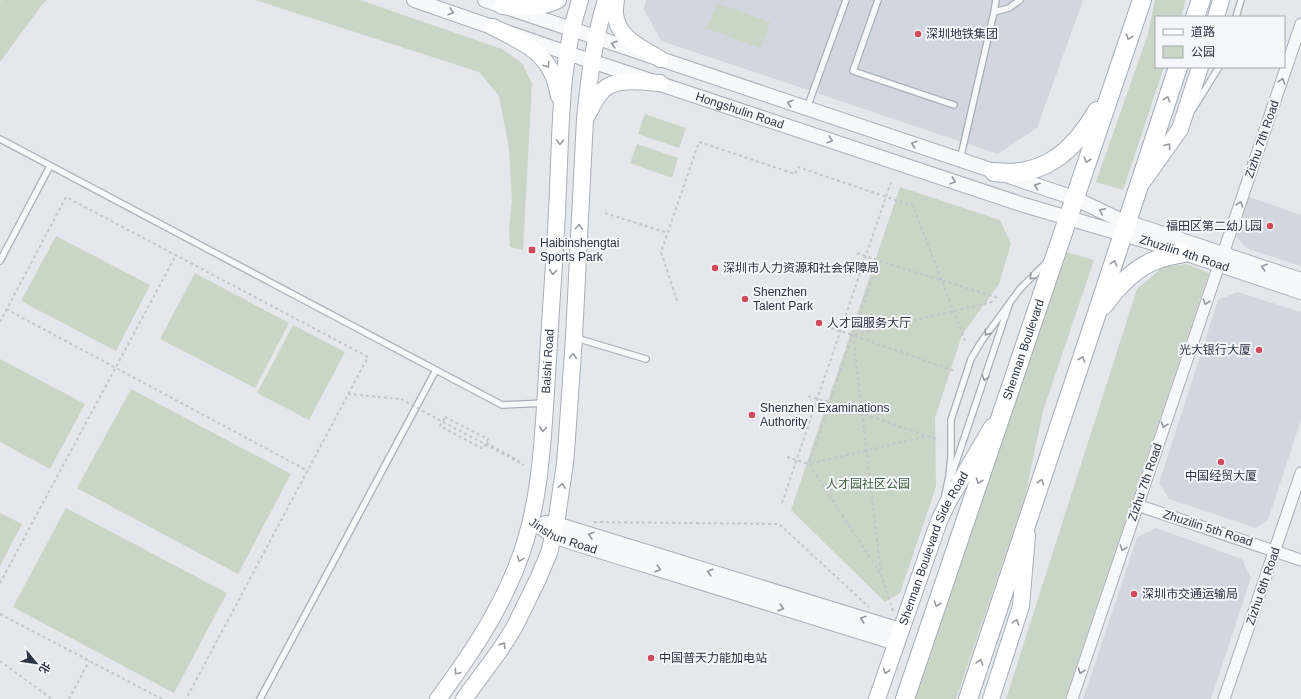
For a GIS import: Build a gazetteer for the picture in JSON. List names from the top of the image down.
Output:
{
  "streets": {
    "main road": ["Shennan Boulevard", "Baishi Road", "Shennan Boulevard Side Road"],
    "street": [
      "Hongshulin Road",
      "Zizhu 7th Road",
      "Zhuzilin 4th Road",
      "Zhuzilin 5th Road",
      "Jinshun Road",
      "Zizhu 6th Road"
    ]
  },
  "crossings": [
    ["Hongshulin Road", "Zhuzilin 4th Road"],
    ["Hongshulin Road", "Shennan Boulevard"],
    ["Hongshulin Road", "Baishi Road"],
    ["Zizhu 7th Road", "Zhuzilin 4th Road"],
    ["Zizhu 7th Road", "Zhuzilin 5th Road"],
    ["Zhuzilin 4th Road", "Shennan Boulevard"],
    ["Shennan Boulevard", "Shennan Boulevard Side Road"],
    ["Baishi Road", "Jinshun Road"],
    ["Zhuzilin 5th Road", "Zizhu 6th Road"],
    ["Jinshun Road", "Shennan Boulevard Side Road"]
  ],
  "parks": ["人才园社区公园"],
  "places": {
    "other": [
      "深圳地铁集团",
      "福田区第二幼儿园",
      "深圳市人力资源和社会保障局",
      "Shenzhen Talent Park",
      "人才园服务大厅",
      "光大银行大厦",
      "Shenzhen Examinations Authority",
      "中国经贸大厦",
      "深圳市交通运输局",
      "中国普天力能加电站"
    ],
    "transit": ["Haibinshengtai Sports Park"]
  },
  "legend": ["道路", "公园"],
  "north": "bottom right"
}
